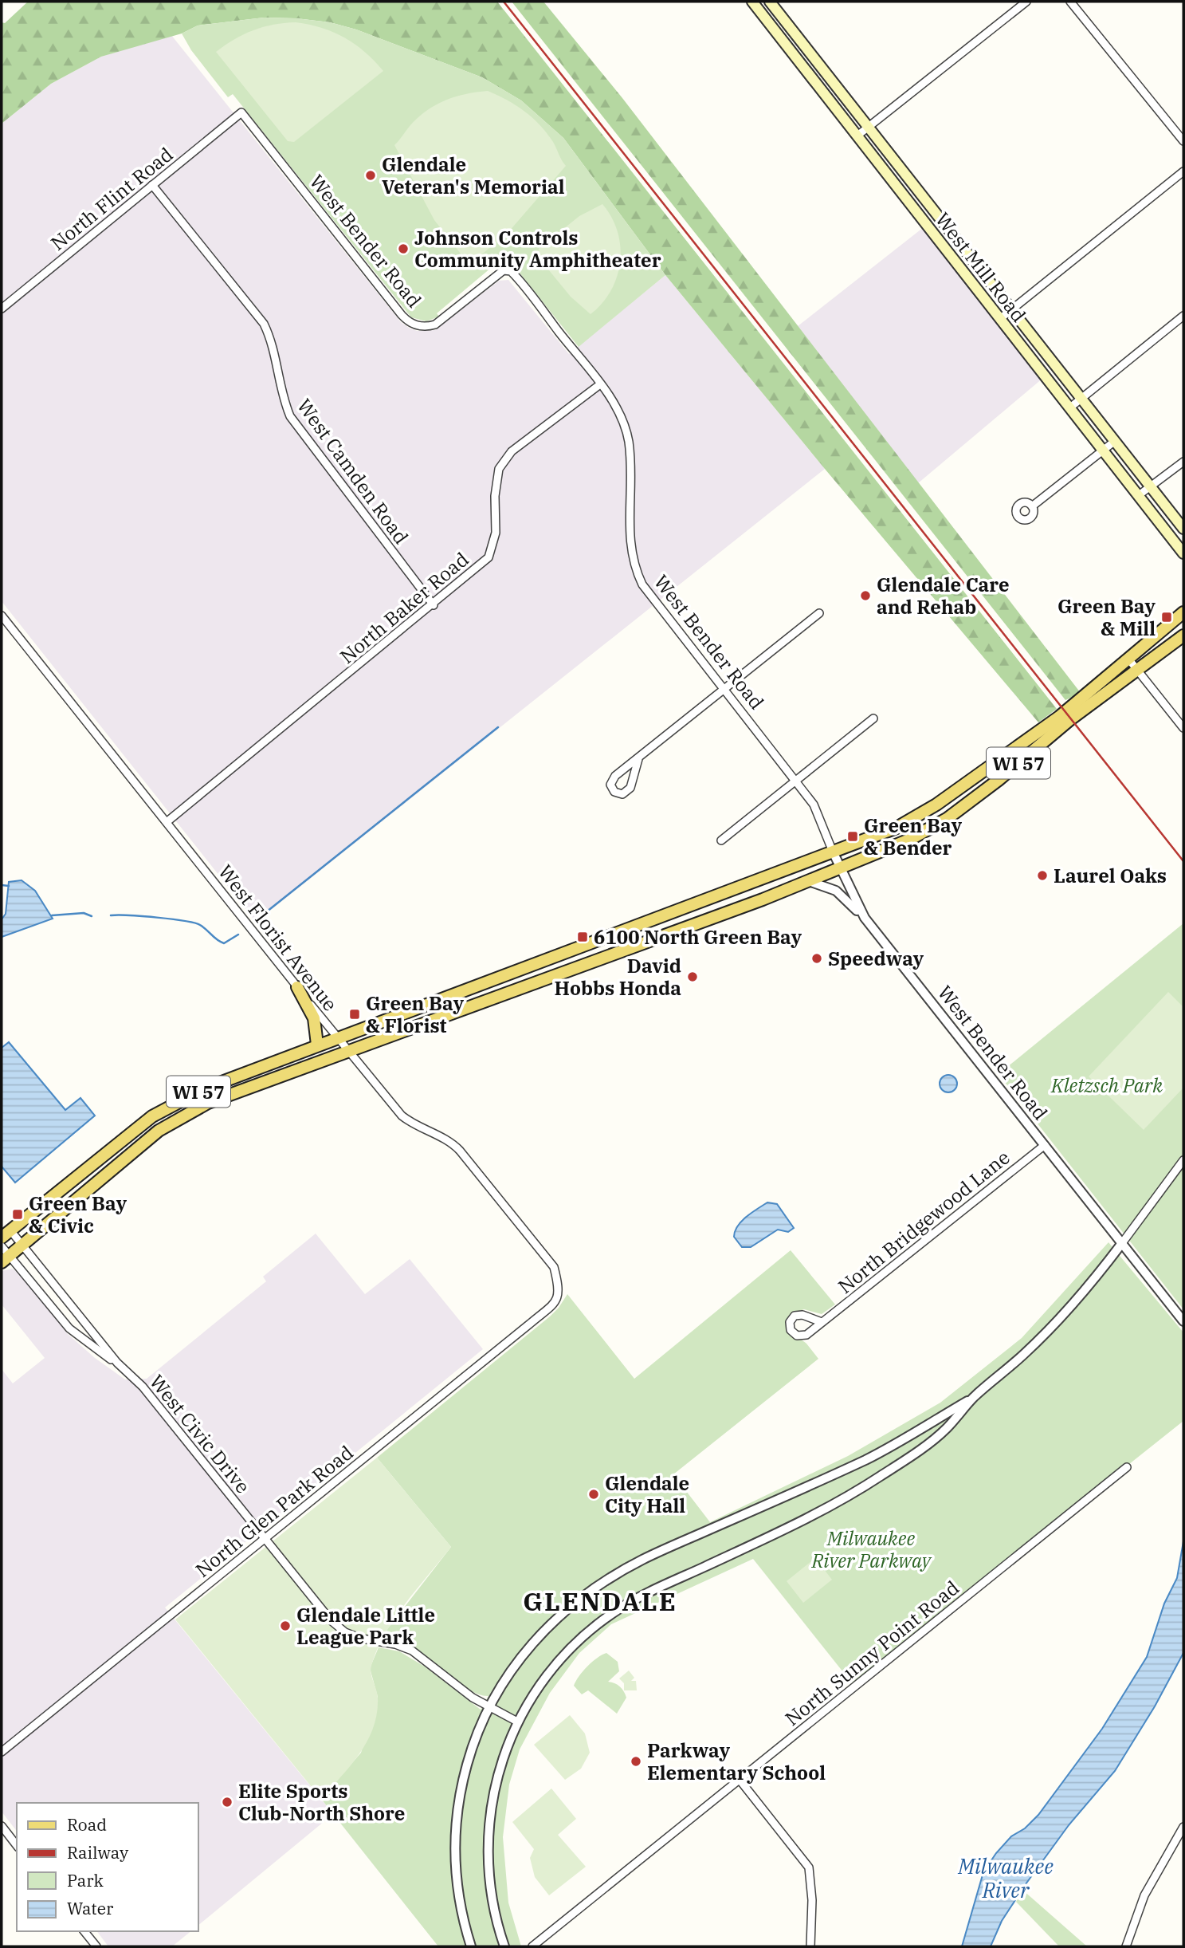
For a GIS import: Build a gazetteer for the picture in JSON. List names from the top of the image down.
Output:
{
  "streets": {
    "main road": ["West Mill Road", "WI 57"],
    "street": [
      "North Flint Road",
      "West Bender Road",
      "West Camden Road",
      "North Baker Road",
      "West Florist Avenue",
      "North Bridgewood Lane",
      "West Civic Drive",
      "North Glen Park Road",
      "North Sunny Point Road"
    ]
  },
  "crossings": [
    ["North Flint Road", "West Bender Road"],
    ["North Flint Road", "West Camden Road"],
    ["West Bender Road", "North Baker Road"],
    ["West Bender Road", "WI 57"],
    ["West Bender Road", "North Bridgewood Lane"],
    ["West Camden Road", "North Baker Road"],
    ["North Baker Road", "West Florist Avenue"],
    ["WI 57", "West Florist Avenue"],
    ["WI 57", "West Civic Drive"],
    ["West Florist Avenue", "North Glen Park Road"],
    ["West Civic Drive", "North Glen Park Road"]
  ],
  "districts": ["GLENDALE"],
  "water": ["Milwaukee River"],
  "parks": ["Kletzsch Park", "Milwaukee River Parkway"],
  "places": {
    "other": [
      "Glendale Veteran's Memorial",
      "Johnson Controls Community Amphitheater",
      "Glendale Care and Rehab",
      "Laurel Oaks",
      "Speedway",
      "David Hobbs Honda",
      "Glendale City Hall",
      "Glendale Little League Park",
      "Parkway Elementary School",
      "Elite Sports Club-North Shore"
    ],
    "transit": [
      "Green Bay & Mill",
      "Green Bay & Bender",
      "6100 North Green Bay",
      "Green Bay & Florist",
      "Green Bay & Civic"
    ]
  },
  "legend": [
    "Road",
    "Railway",
    "Park",
    "Water"
  ]
}
